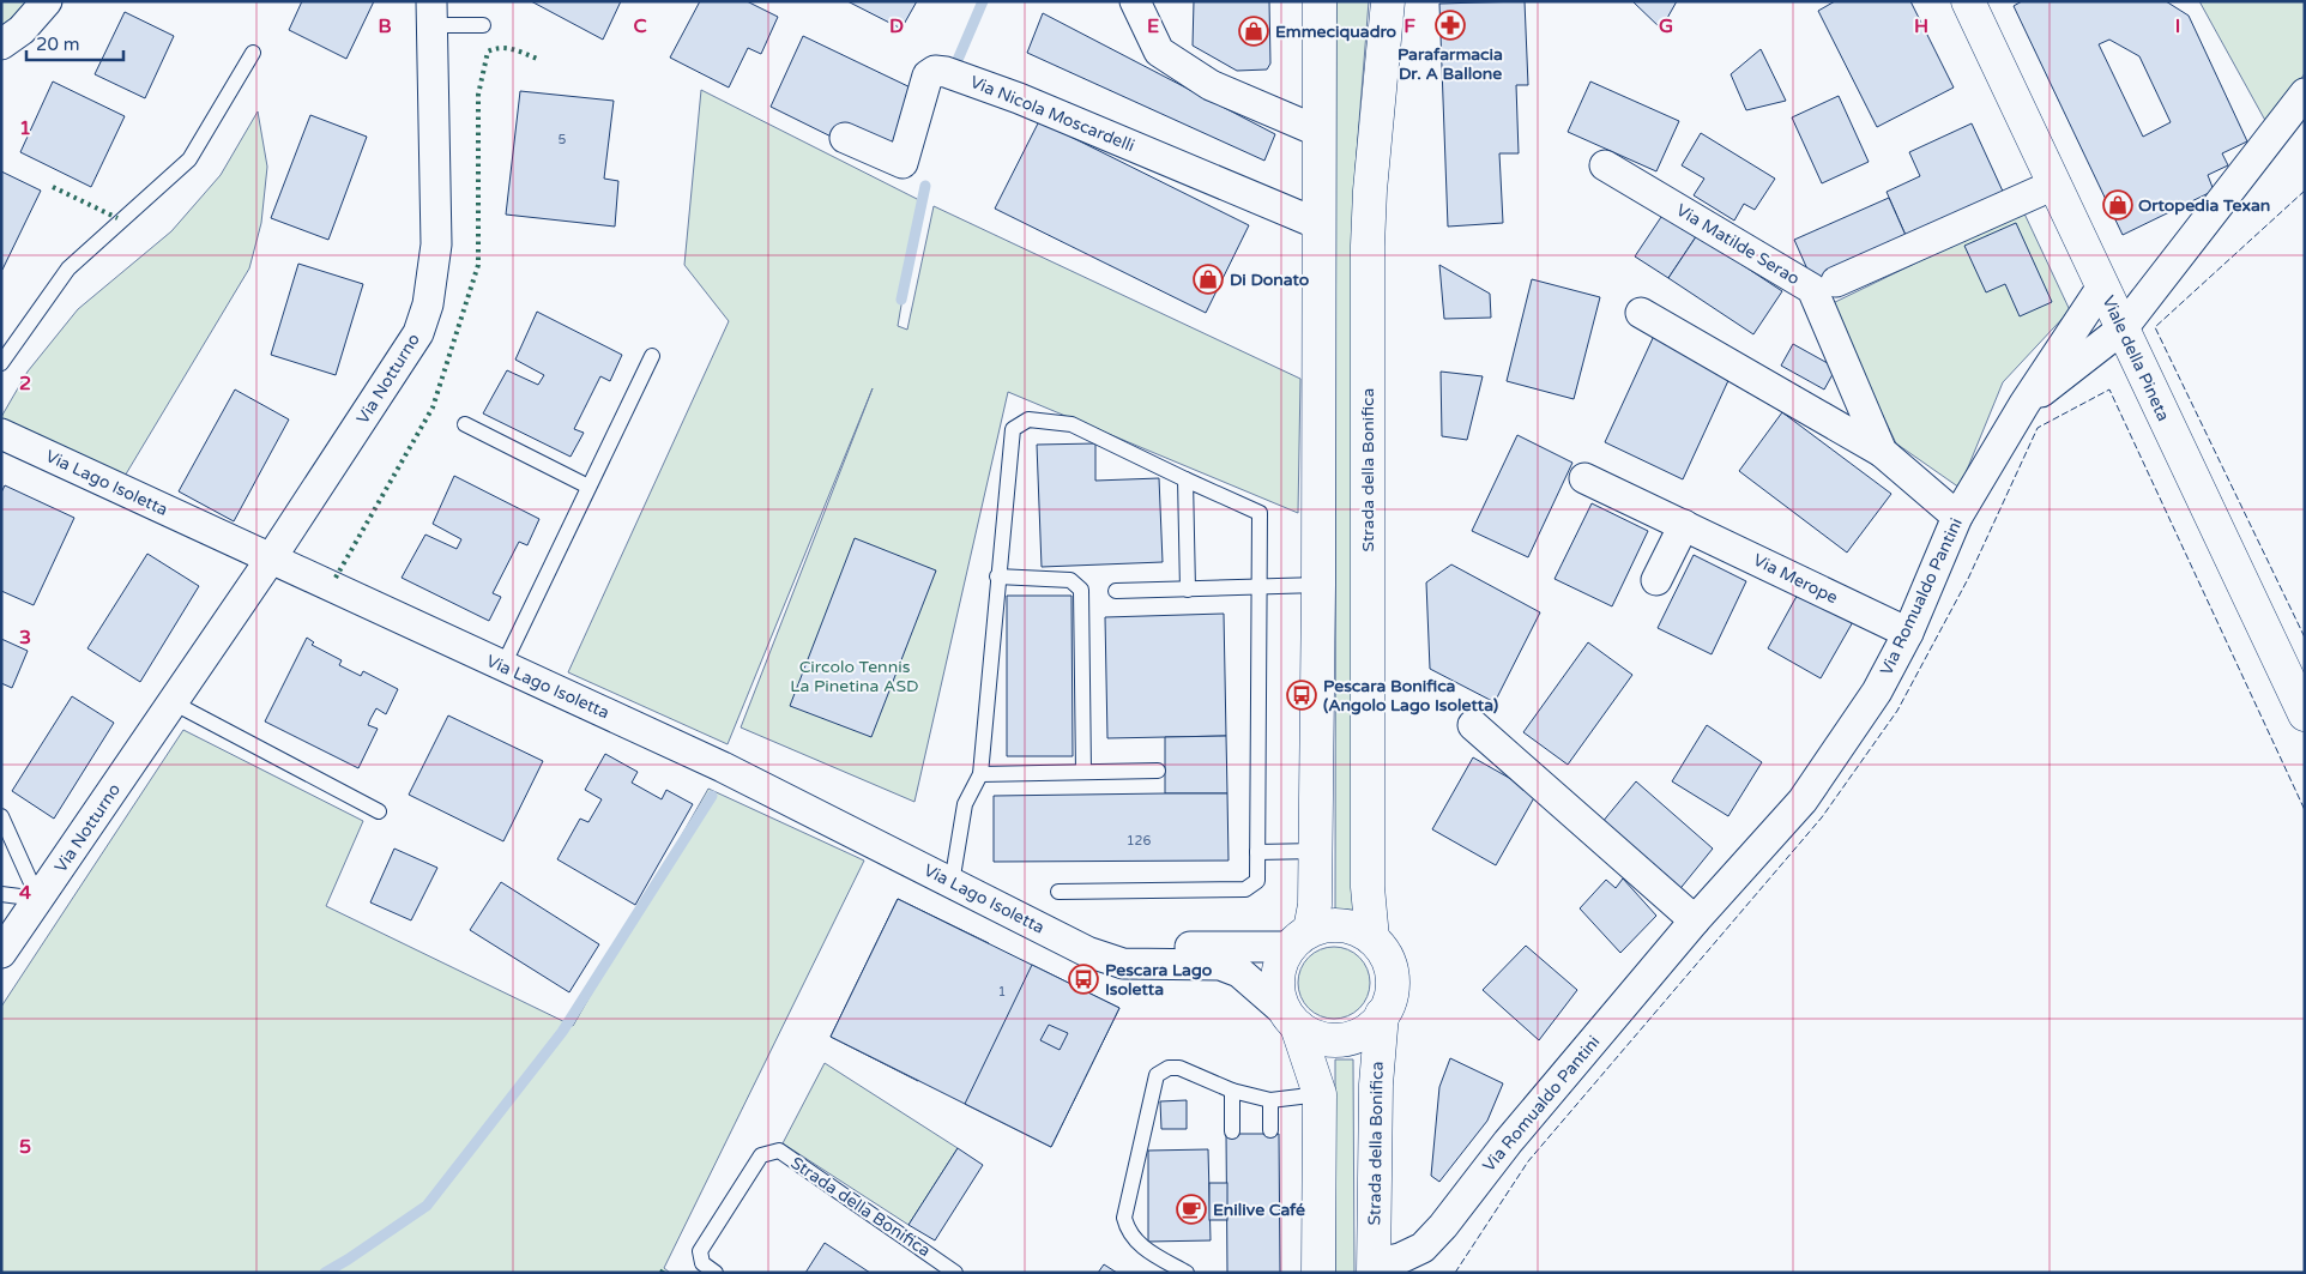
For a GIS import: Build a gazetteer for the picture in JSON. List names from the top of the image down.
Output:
{
  "streets": {
    "main road": ["Viale della Pineta", "Strada della Bonifica"],
    "street": [
      "Via Nicola Moscardelli",
      "Via Matilde Serao",
      "Via Notturno",
      "Via Lago Isoletta",
      "Via Merope",
      "Via Romualdo Pantini"
    ]
  },
  "crossings": [
    ["Via Matilde Serao", "Via Romualdo Pantini"],
    ["Viale della Pineta", "Via Romualdo Pantini"],
    ["Via Notturno", "Via Lago Isoletta"],
    ["Strada della Bonifica", "Via Lago Isoletta"],
    ["Strada della Bonifica", "Via Romualdo Pantini"],
    ["Via Merope", "Via Romualdo Pantini"]
  ],
  "parks": ["Circolo Tennis La Pinetina ASD"],
  "places": {
    "pharmacy": ["Parafarmacia Dr. A Ballone"],
    "shop": ["Emmeciquadro", "Ortopedia Texan", "Di Donato"],
    "bus stop": ["Pescara Bonifica (Angolo Lago Isoletta)", "Pescara Lago Isoletta"],
    "cafe": ["Enilive Café"]
  },
  "house_numbers": ["5", "126", "1"],
  "scale_bar": "20 m",
  "grid": {
    "columns": [
      "B",
      "C",
      "D",
      "E",
      "F",
      "G",
      "H",
      "I"
    ],
    "rows": [
      "1",
      "2",
      "3",
      "4",
      "5"
    ]
  }
}
